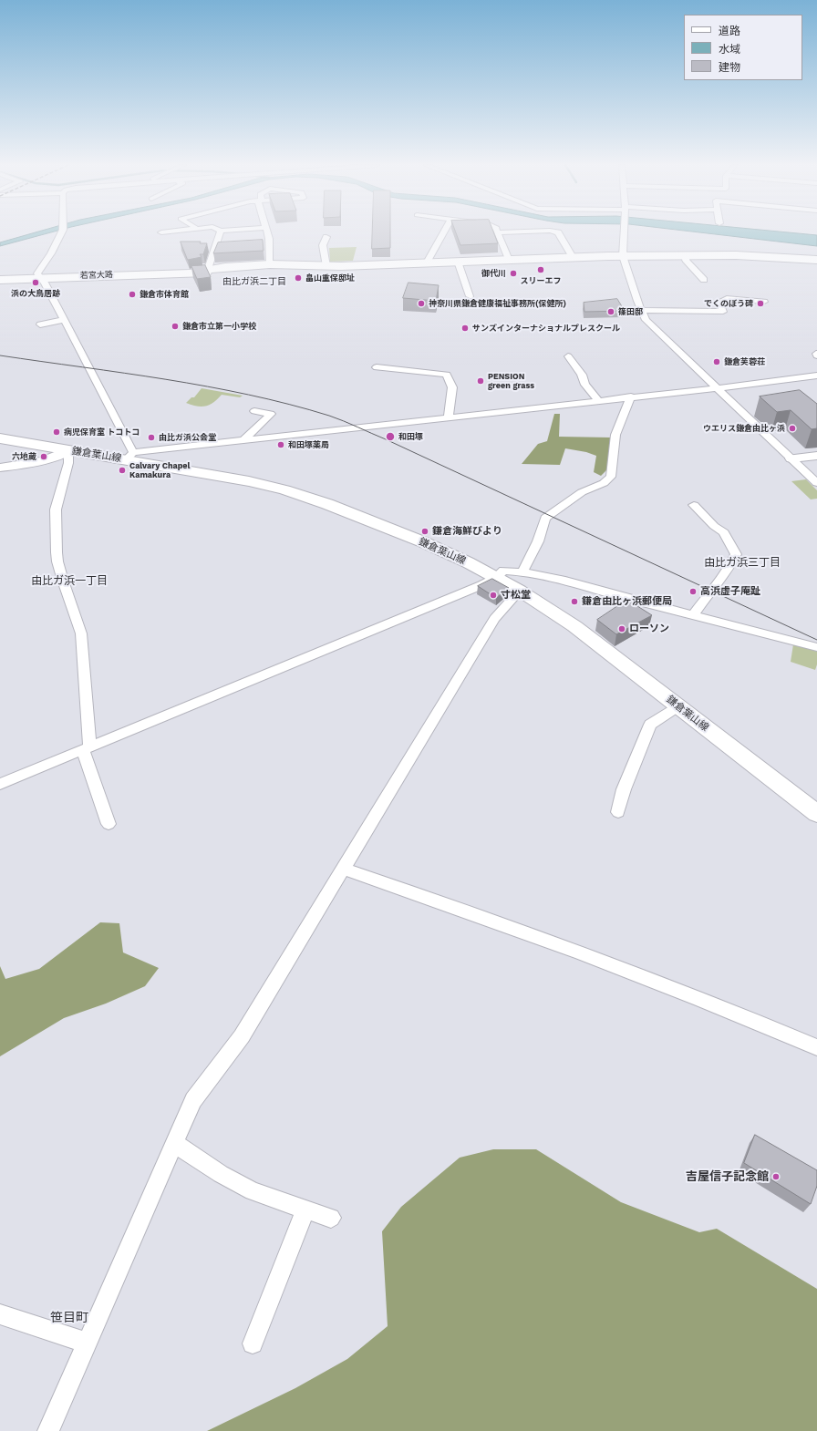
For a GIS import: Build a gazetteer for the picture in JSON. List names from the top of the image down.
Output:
{
  "streets": {
    "main road": ["若宮大路", "鎌倉葉山線"]
  },
  "districts": [
    "由比ガ浜二丁目",
    "由比ガ浜三丁目",
    "由比ガ浜一丁目",
    "笹目町"
  ],
  "places": [
    "スリーエフ",
    "御代川",
    "畠山重保邸址",
    "浜の大鳥居跡",
    "鎌倉市体育館",
    "神奈川県鎌倉健康福祉事務所(保健所)",
    "でくのぼう碑",
    "篠田邸",
    "鎌倉市立第一小学校",
    "サンズインターナショナルプレスクール",
    "鎌倉芙蓉荘",
    "PENSION green grass",
    "ウエリス鎌倉由比ヶ浜",
    "病児保育室 トコトコ",
    "和田塚",
    "由比ガ浜公会堂",
    "和田塚薬局",
    "六地蔵",
    "Calvary Chapel Kamakura",
    "鎌倉海鮮びより",
    "高浜虚子庵趾",
    "寸松堂",
    "鎌倉由比ヶ浜郵便局",
    "ローソン",
    "吉屋信子記念館"
  ],
  "legend": ["道路", "水域", "建物"]
}
